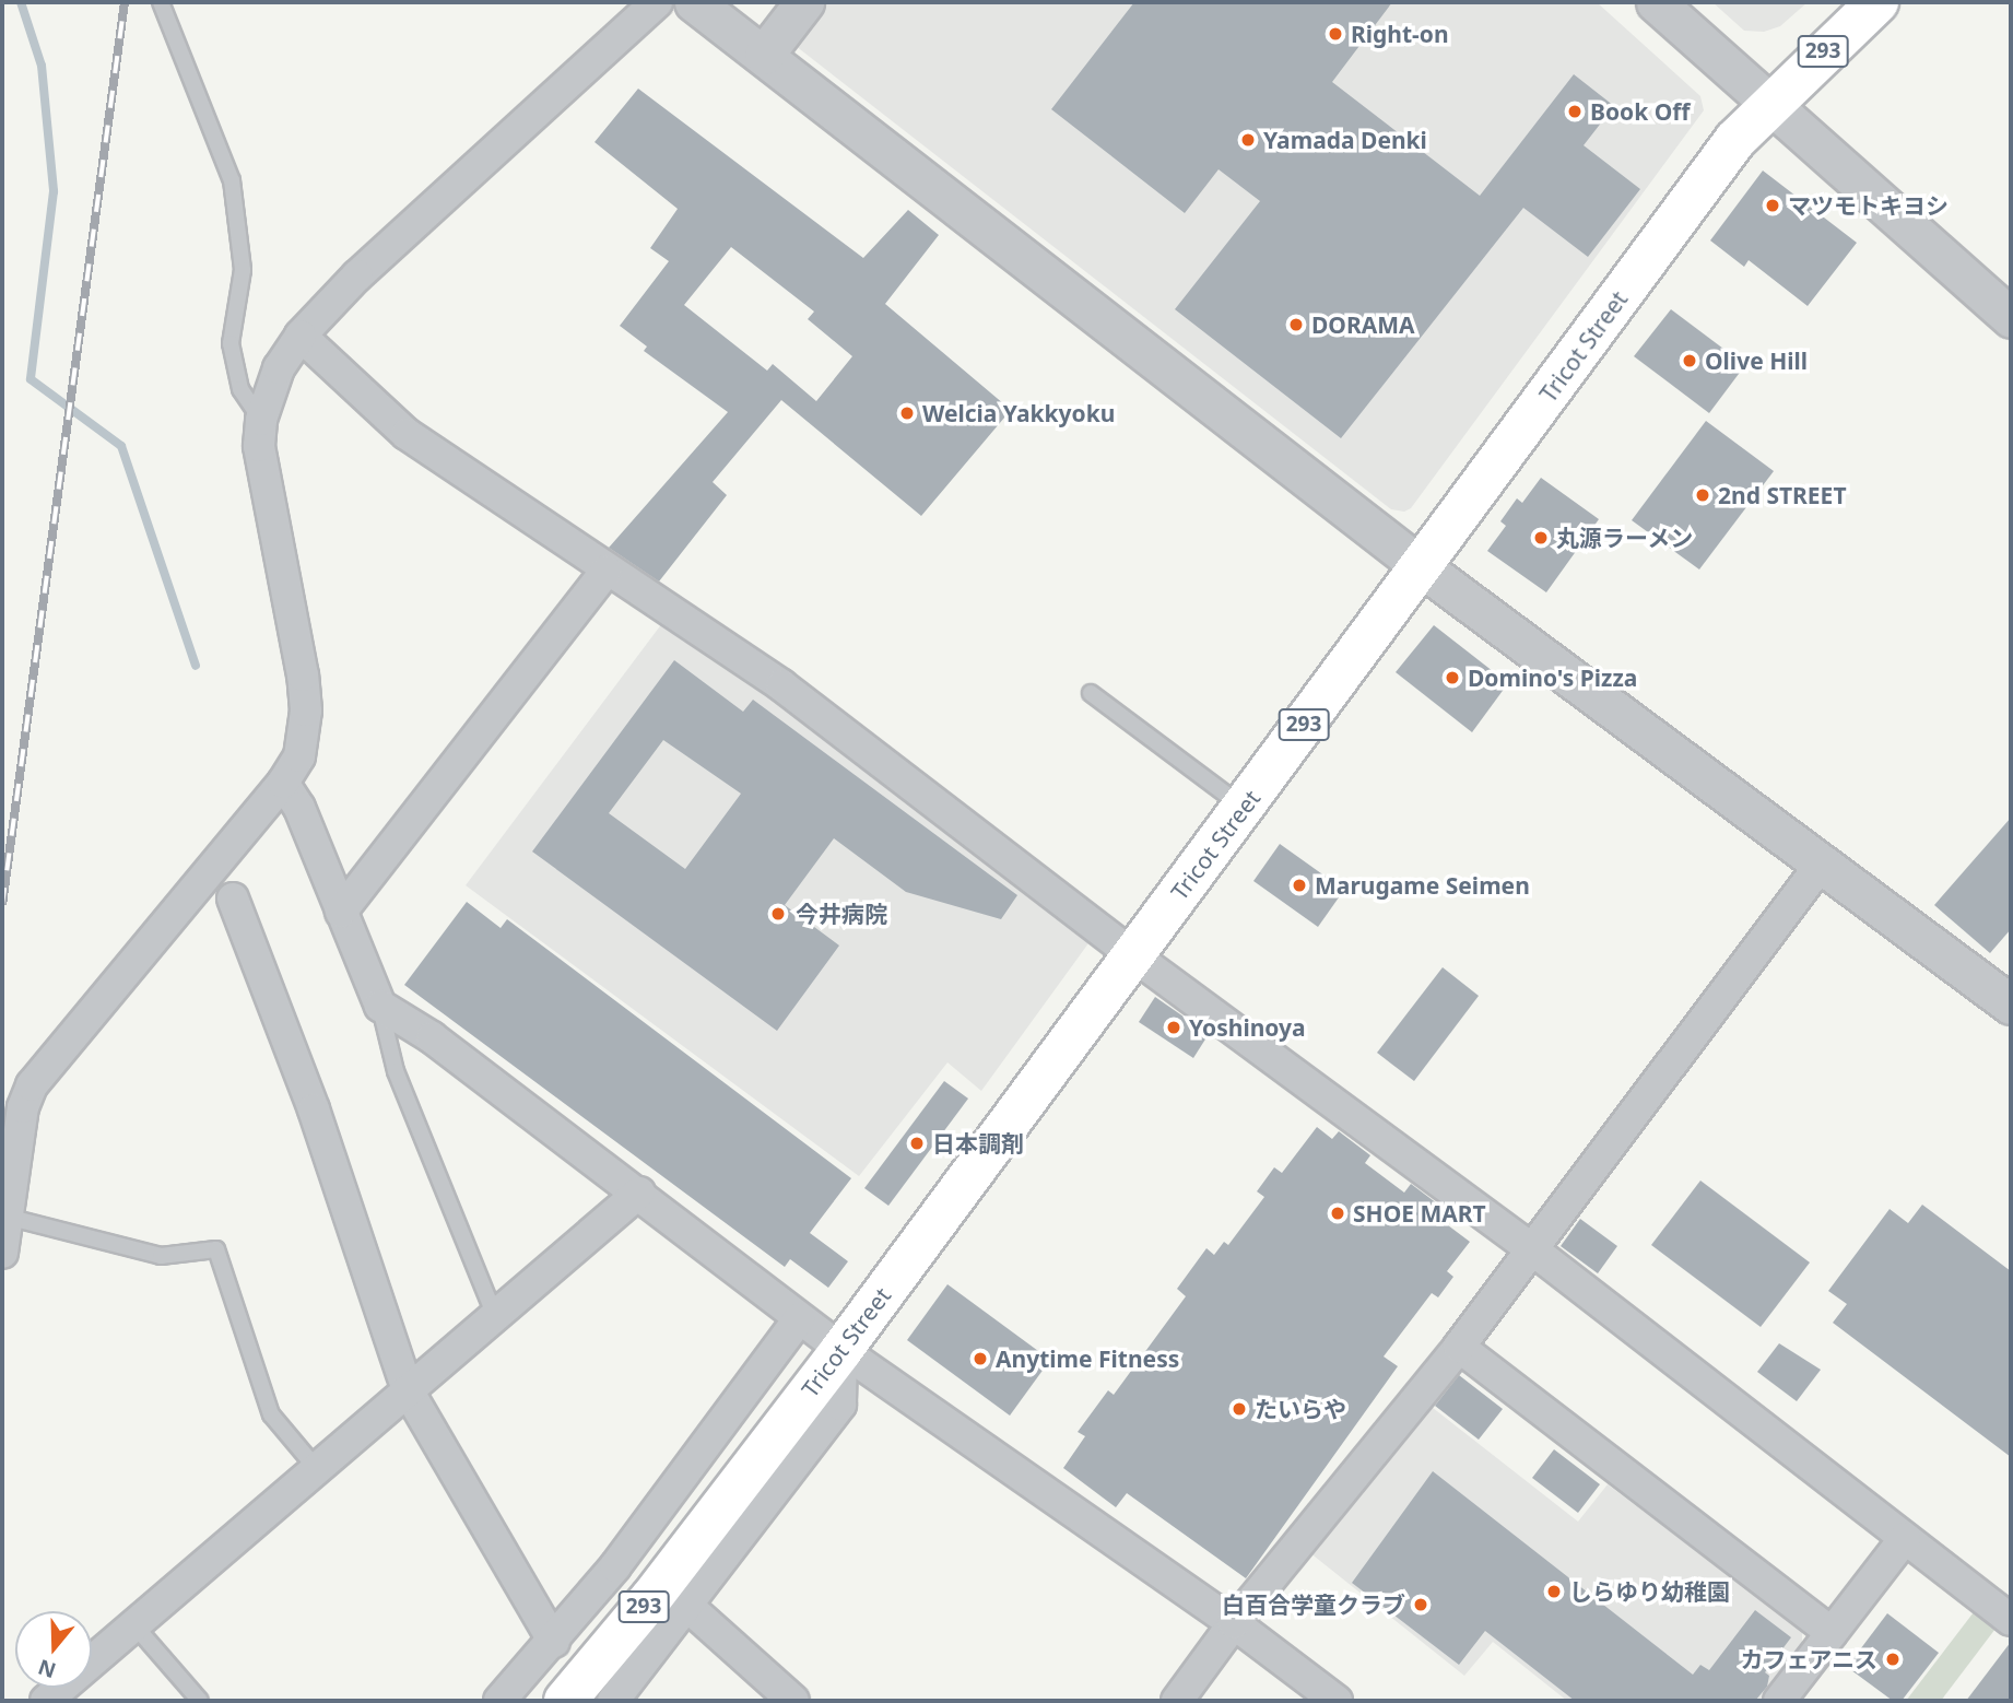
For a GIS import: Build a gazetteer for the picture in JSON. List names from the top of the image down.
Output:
{
  "streets": {
    "highway": ["293", "Tricot Street"]
  },
  "places": [
    "Right-on",
    "Book Off",
    "Yamada Denki",
    "マツモトキヨシ",
    "DORAMA",
    "Olive Hill",
    "Welcia Yakkyoku",
    "2nd STREET",
    "丸源ラーメン",
    "Domino's Pizza",
    "Marugame Seimen",
    "今井病院",
    "Yoshinoya",
    "日本調剤",
    "SHOE MART",
    "Anytime Fitness",
    "たいらや",
    "しらゆり幼稚園",
    "白百合学童クラブ",
    "カフェアニス"
  ],
  "north": "bottom"
}
